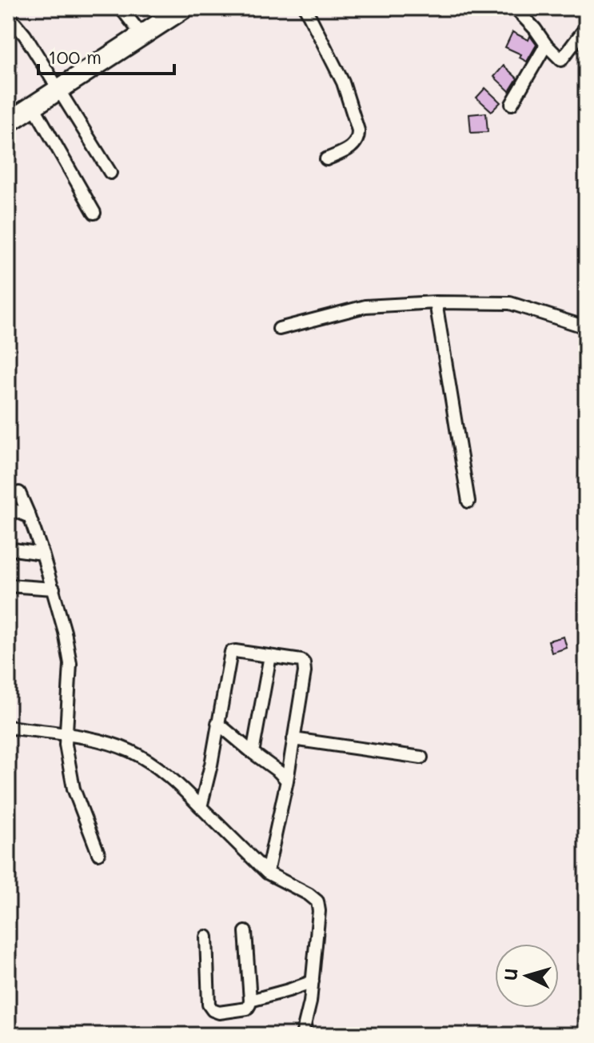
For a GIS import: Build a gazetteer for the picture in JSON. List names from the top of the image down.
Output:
{
  "scale_bar": "100 m",
  "north": "left"
}
